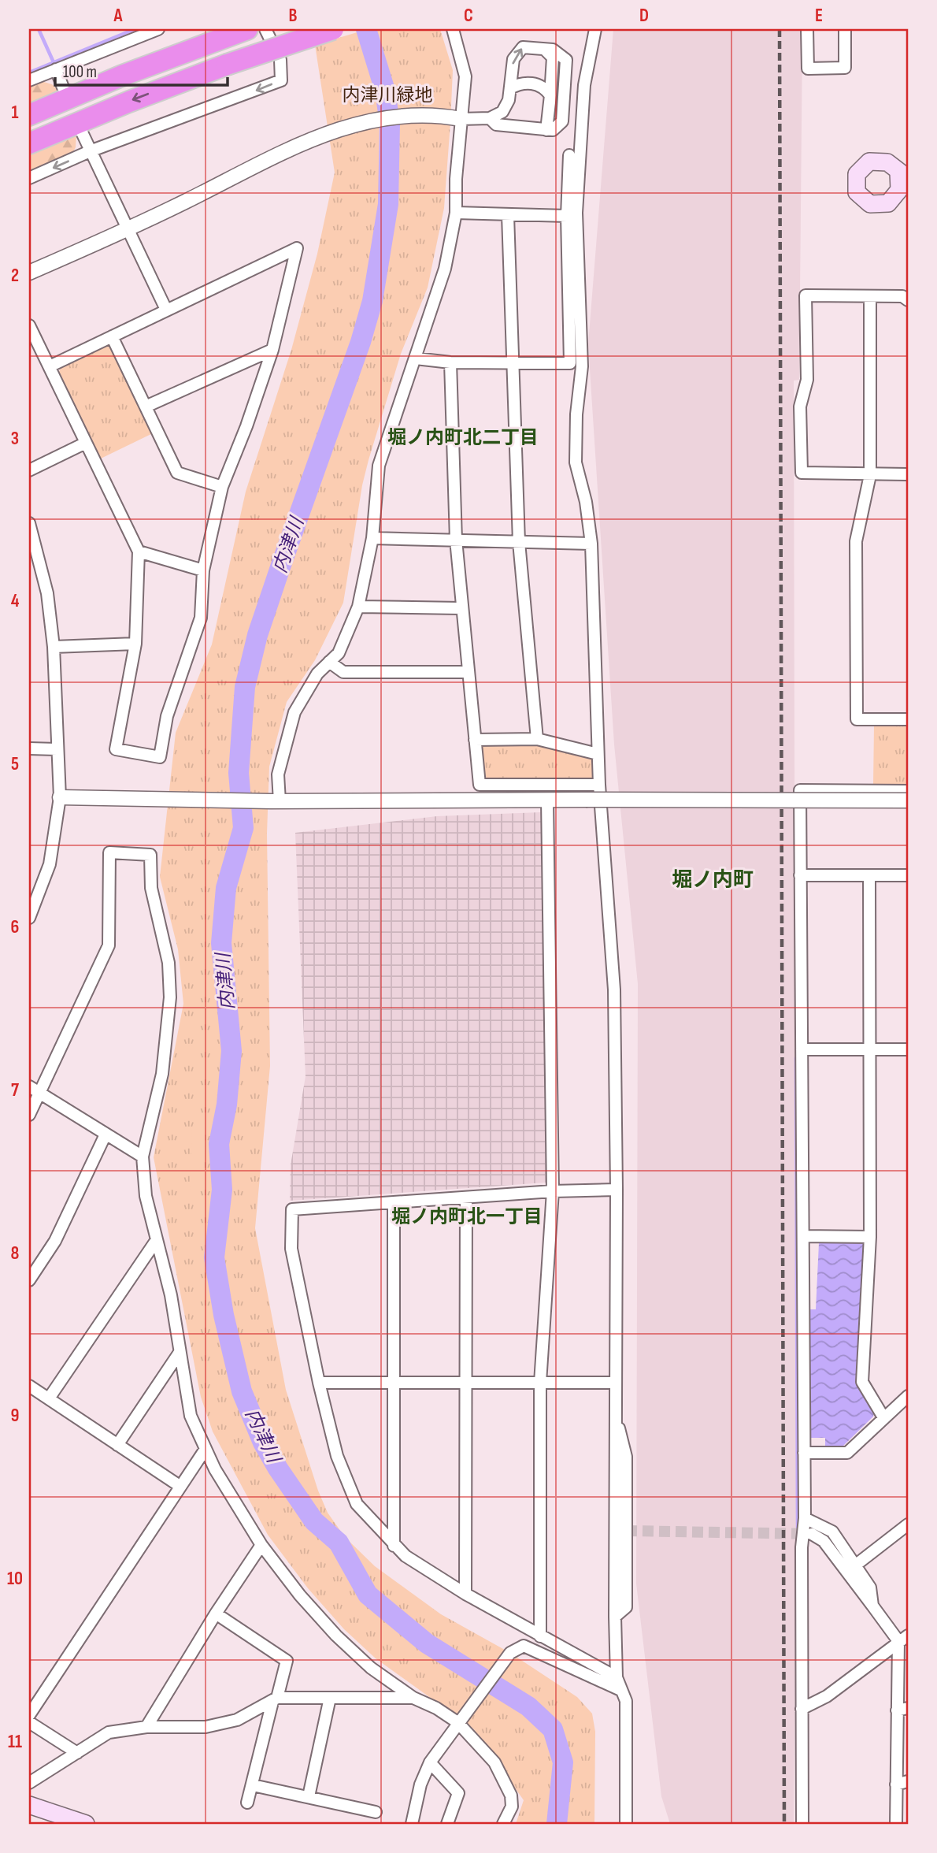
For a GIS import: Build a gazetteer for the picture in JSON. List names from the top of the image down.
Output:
{
  "districts": ["堀ノ内町北二丁目", "堀ノ内町", "堀ノ内町北一丁目"],
  "water": ["内津川"],
  "parks": ["内津川緑地"],
  "scale_bar": "100 m",
  "grid": {
    "columns": [
      "A",
      "B",
      "C",
      "D",
      "E"
    ],
    "rows": [
      "1",
      "2",
      "3",
      "4",
      "5",
      "6",
      "7",
      "8",
      "9",
      "10",
      "11"
    ]
  }
}
